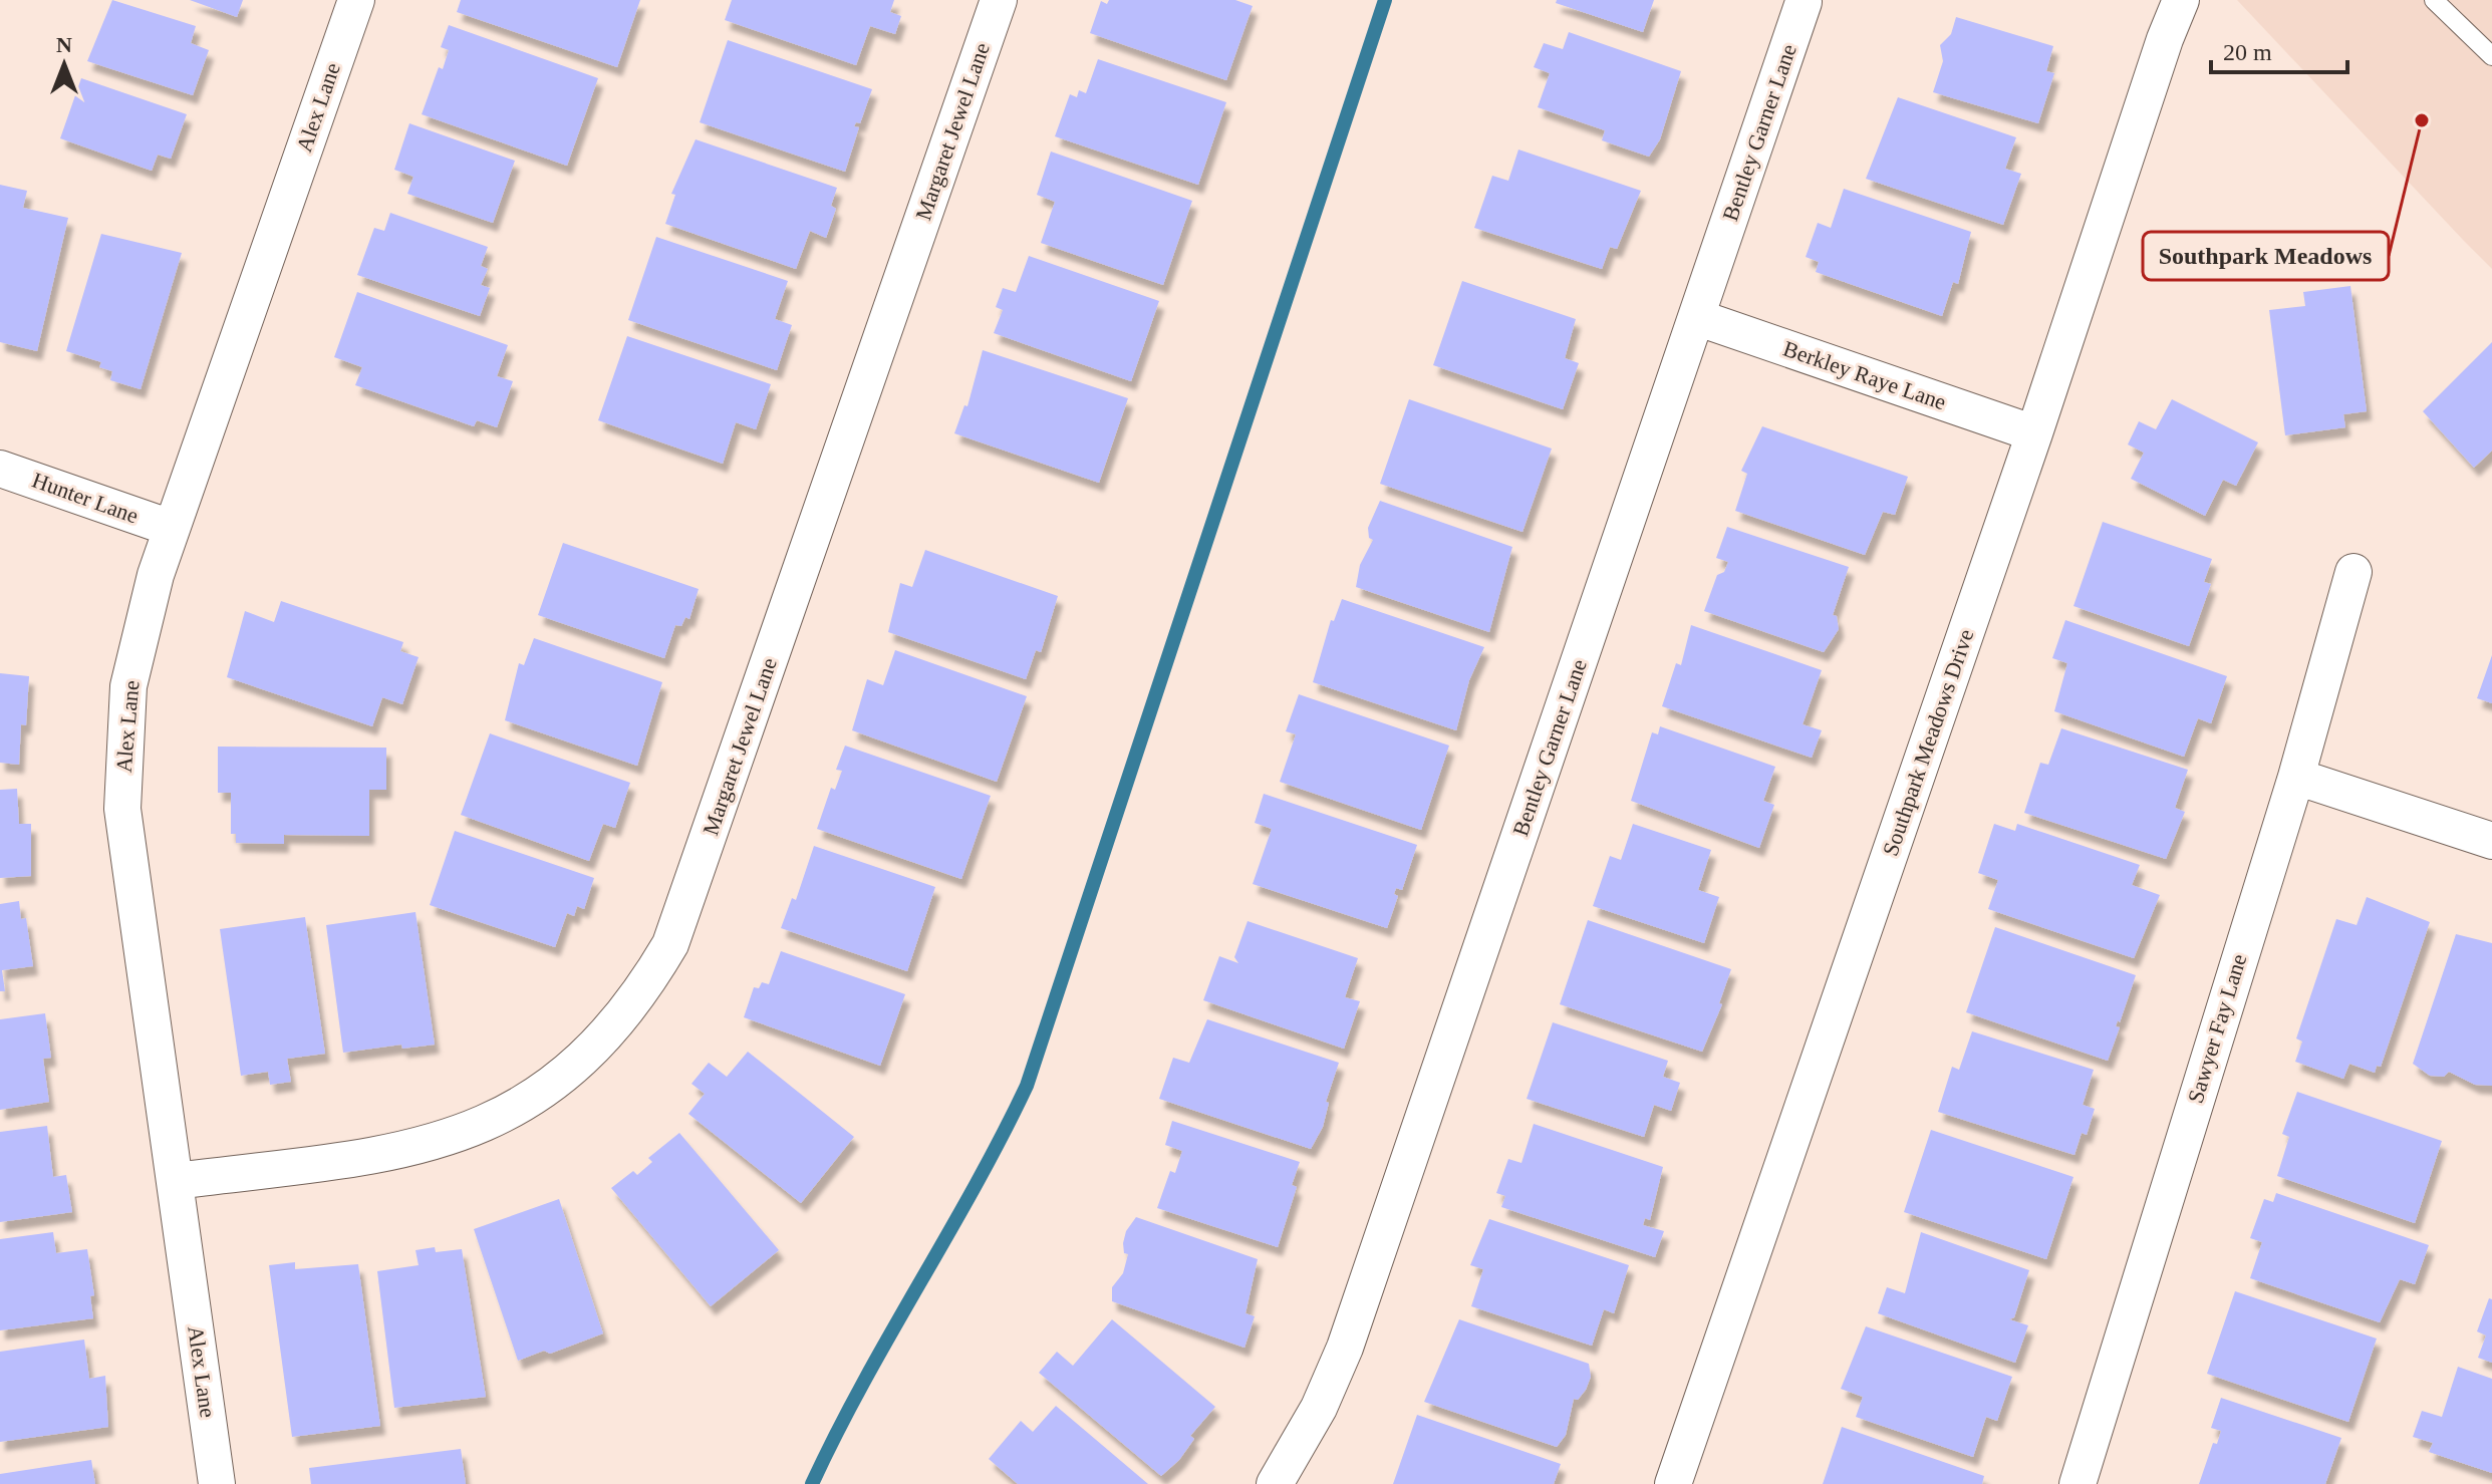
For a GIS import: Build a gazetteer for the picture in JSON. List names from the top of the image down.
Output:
{
  "streets": {
    "street": [
      "Alex Lane",
      "Margaret Jewel Lane",
      "Bentley Garner Lane",
      "Berkley Raye Lane",
      "Hunter Lane",
      "Southpark Meadows Drive",
      "Sawyer Fay Lane"
    ]
  },
  "crossings": [
    ["Alex Lane", "Margaret Jewel Lane"],
    ["Alex Lane", "Hunter Lane"],
    ["Bentley Garner Lane", "Berkley Raye Lane"],
    ["Berkley Raye Lane", "Southpark Meadows Drive"]
  ],
  "places": ["Southpark Meadows"],
  "scale_bar": "20 m",
  "north": "top"
}
